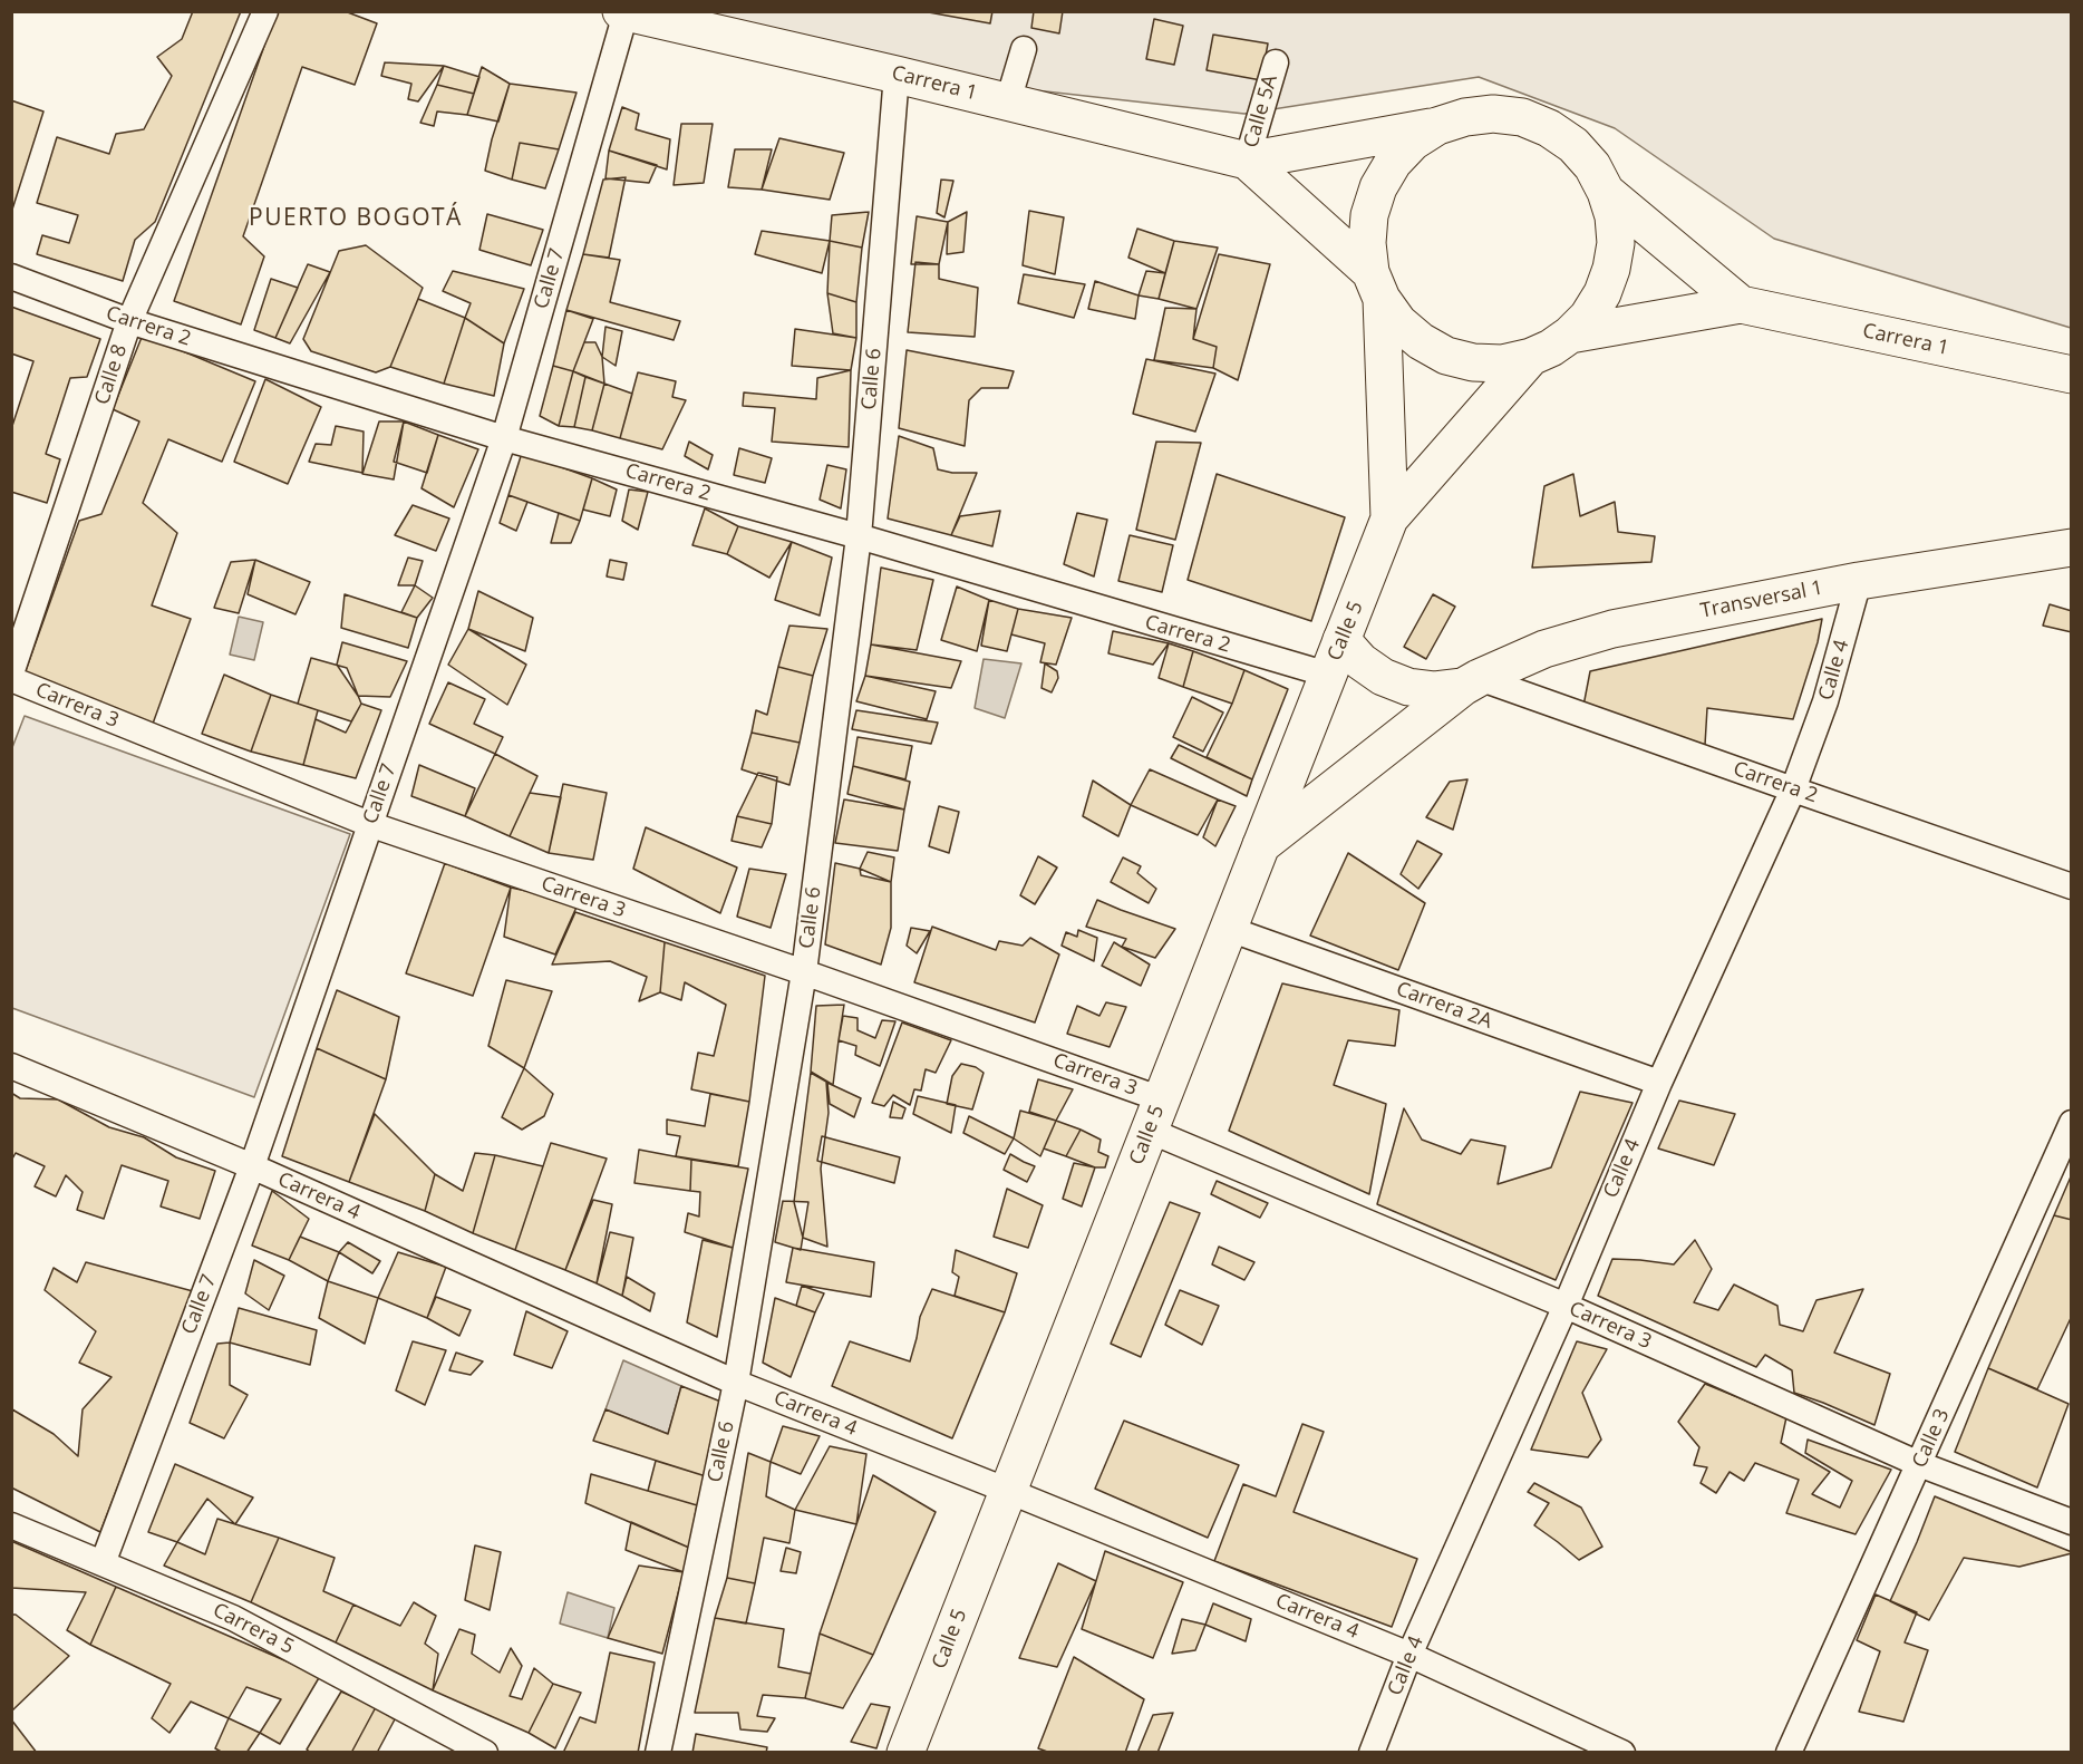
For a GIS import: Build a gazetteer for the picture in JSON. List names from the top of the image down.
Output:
{
  "streets": {
    "main road": ["Carrera 1", "Transversal 1", "Calle 5"],
    "street": [
      "Calle 5A",
      "Calle 7",
      "Carrera 2",
      "Calle 8",
      "Calle 6",
      "Calle 4",
      "Carrera 3",
      "Carrera 2A",
      "Carrera 4",
      "Calle 3",
      "Carrera 5"
    ]
  },
  "crossings": [
    ["Carrera 1", "Calle 5A"],
    ["Carrera 1", "Calle 7"],
    ["Carrera 1", "Calle 6"],
    ["Carrera 1", "Calle 5"],
    ["Calle 7", "Carrera 2"],
    ["Calle 7", "Carrera 3"],
    ["Calle 7", "Carrera 4"],
    ["Calle 7", "Carrera 5"],
    ["Carrera 2", "Calle 8"],
    ["Carrera 2", "Calle 6"],
    ["Carrera 2", "Transversal 1"],
    ["Carrera 2", "Calle 5"],
    ["Carrera 2", "Calle 4"],
    ["Calle 6", "Carrera 3"],
    ["Calle 6", "Carrera 4"],
    ["Transversal 1", "Calle 5"],
    ["Transversal 1", "Calle 4"],
    ["Calle 5", "Carrera 3"],
    ["Calle 5", "Carrera 2A"],
    ["Calle 5", "Carrera 4"],
    ["Calle 4", "Carrera 3"],
    ["Calle 4", "Carrera 2A"],
    ["Calle 4", "Carrera 4"],
    ["Carrera 3", "Calle 3"]
  ],
  "districts": ["PUERTO BOGOTÁ"]
}
